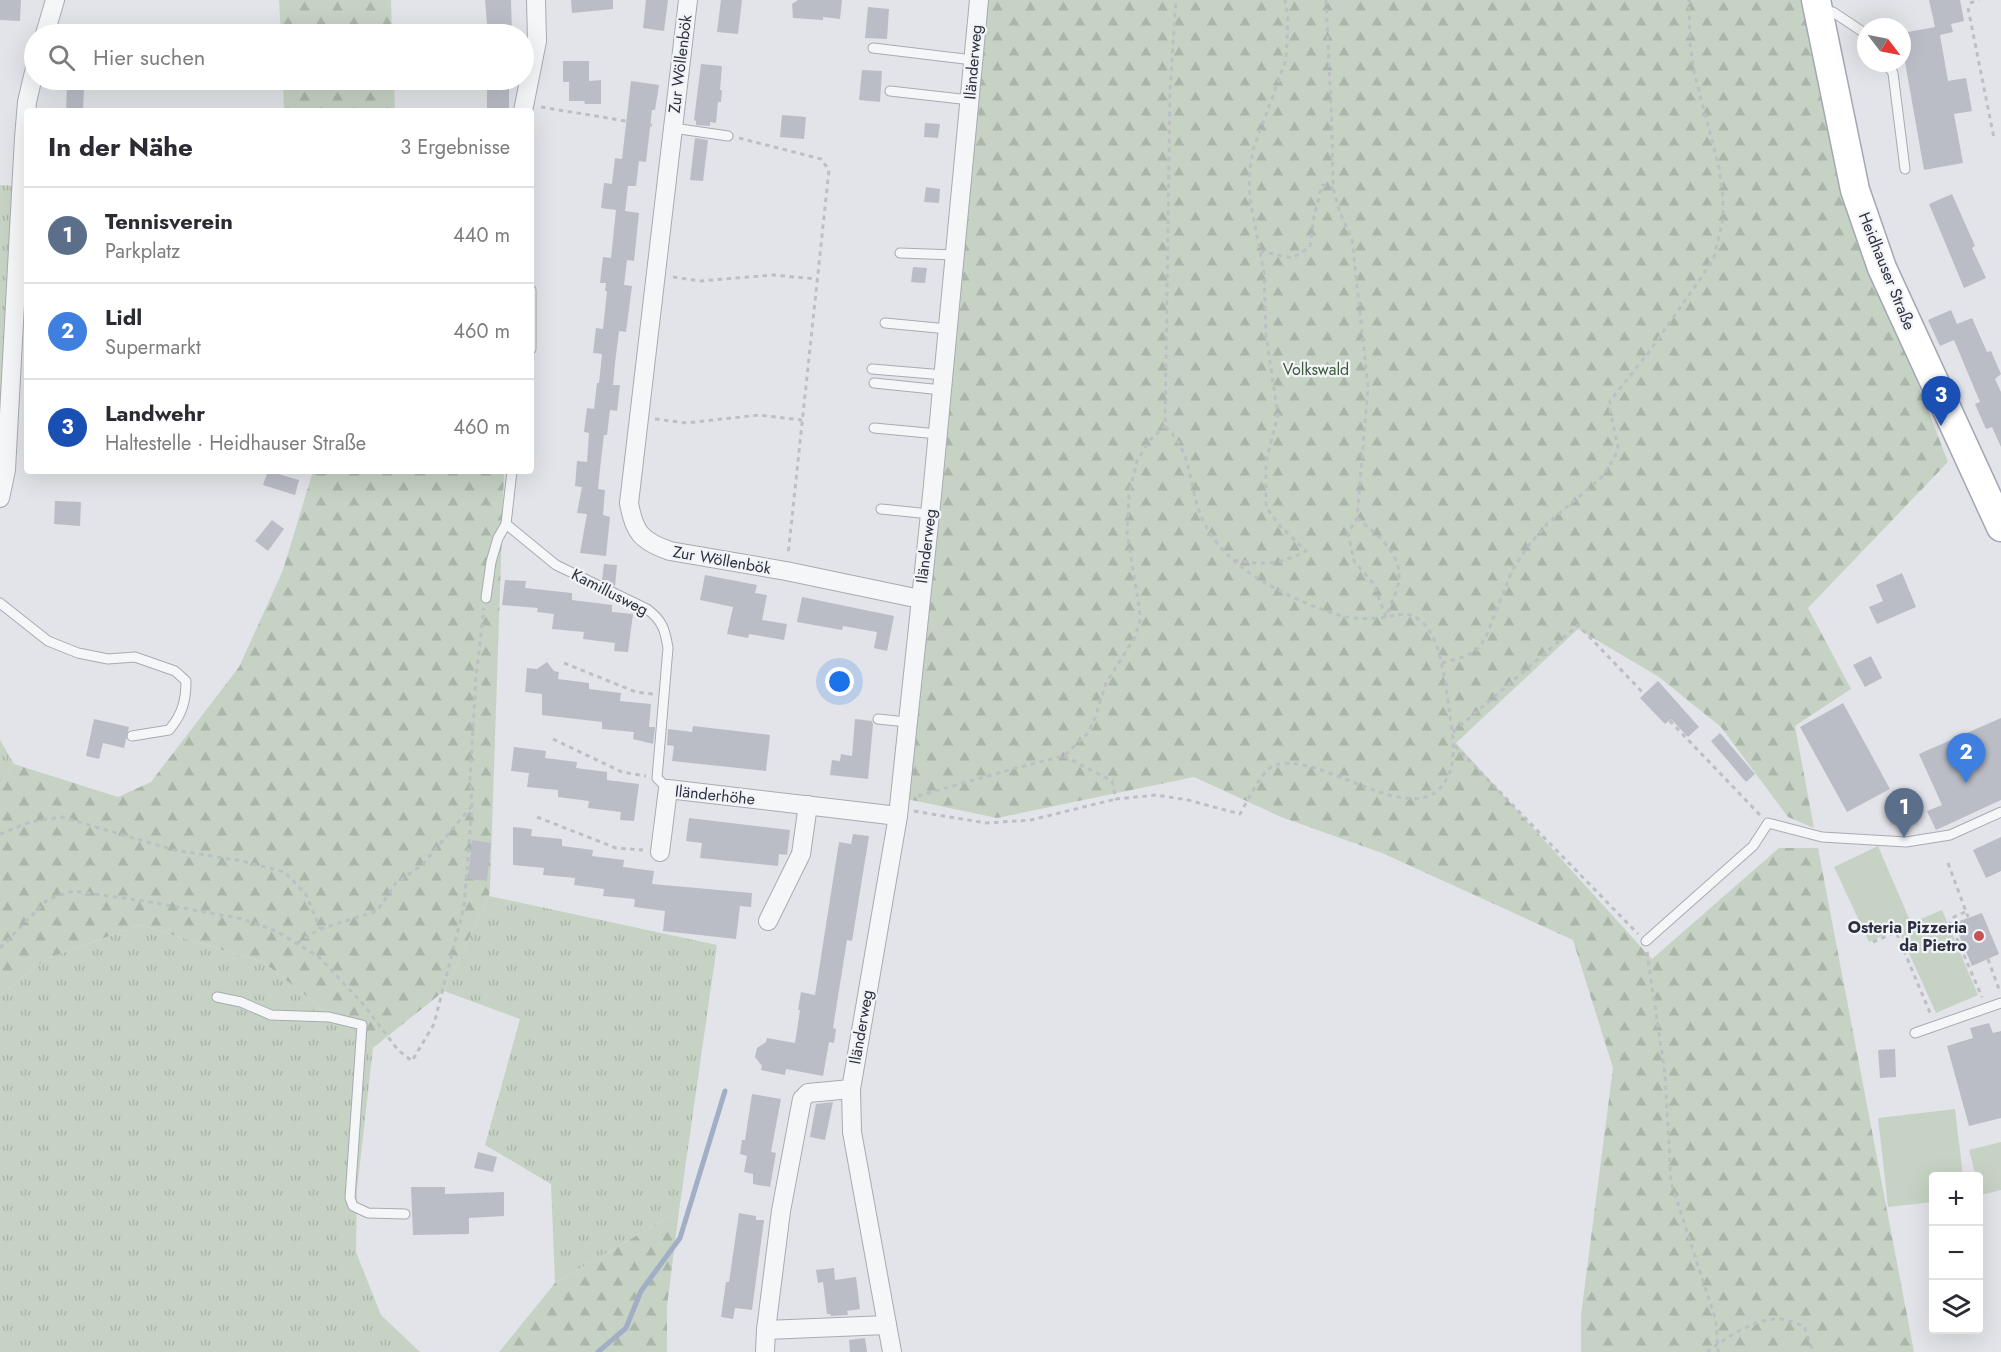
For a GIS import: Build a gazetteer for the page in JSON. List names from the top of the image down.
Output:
{
  "streets": {
    "main road": ["Heidhauser Straße"],
    "street": ["Iländerweg", "Zur Wöllenbök", "Iländerhöhe"],
    "lane": ["Kamillusweg"]
  },
  "crossings": [
    ["Iländerweg", "Zur Wöllenbök"],
    ["Iländerweg", "Iländerhöhe"],
    ["Kamillusweg", "Iländerhöhe"]
  ],
  "parks": ["Volkswald"],
  "places": ["Osteria Pizzeria da Pietro"],
  "north": "bottom right",
  "page": {
    "search": "Hier suchen",
    "heading": ["In der Nähe", "3 Ergebnisse"],
    "list": [
      {
        "mark": "1",
        "name": "Tennisverein",
        "note": "Parkplatz",
        "value": "440 m"
      },
      {
        "mark": "2",
        "name": "Lidl",
        "note": "Supermarkt",
        "value": "460 m"
      },
      {
        "mark": "3",
        "name": "Landwehr",
        "note": "Haltestelle · Heidhauser Straße",
        "value": "460 m"
      }
    ],
    "pins": ["3", "2", "1"],
    "map_buttons": ["+", "−"]
  }
}
